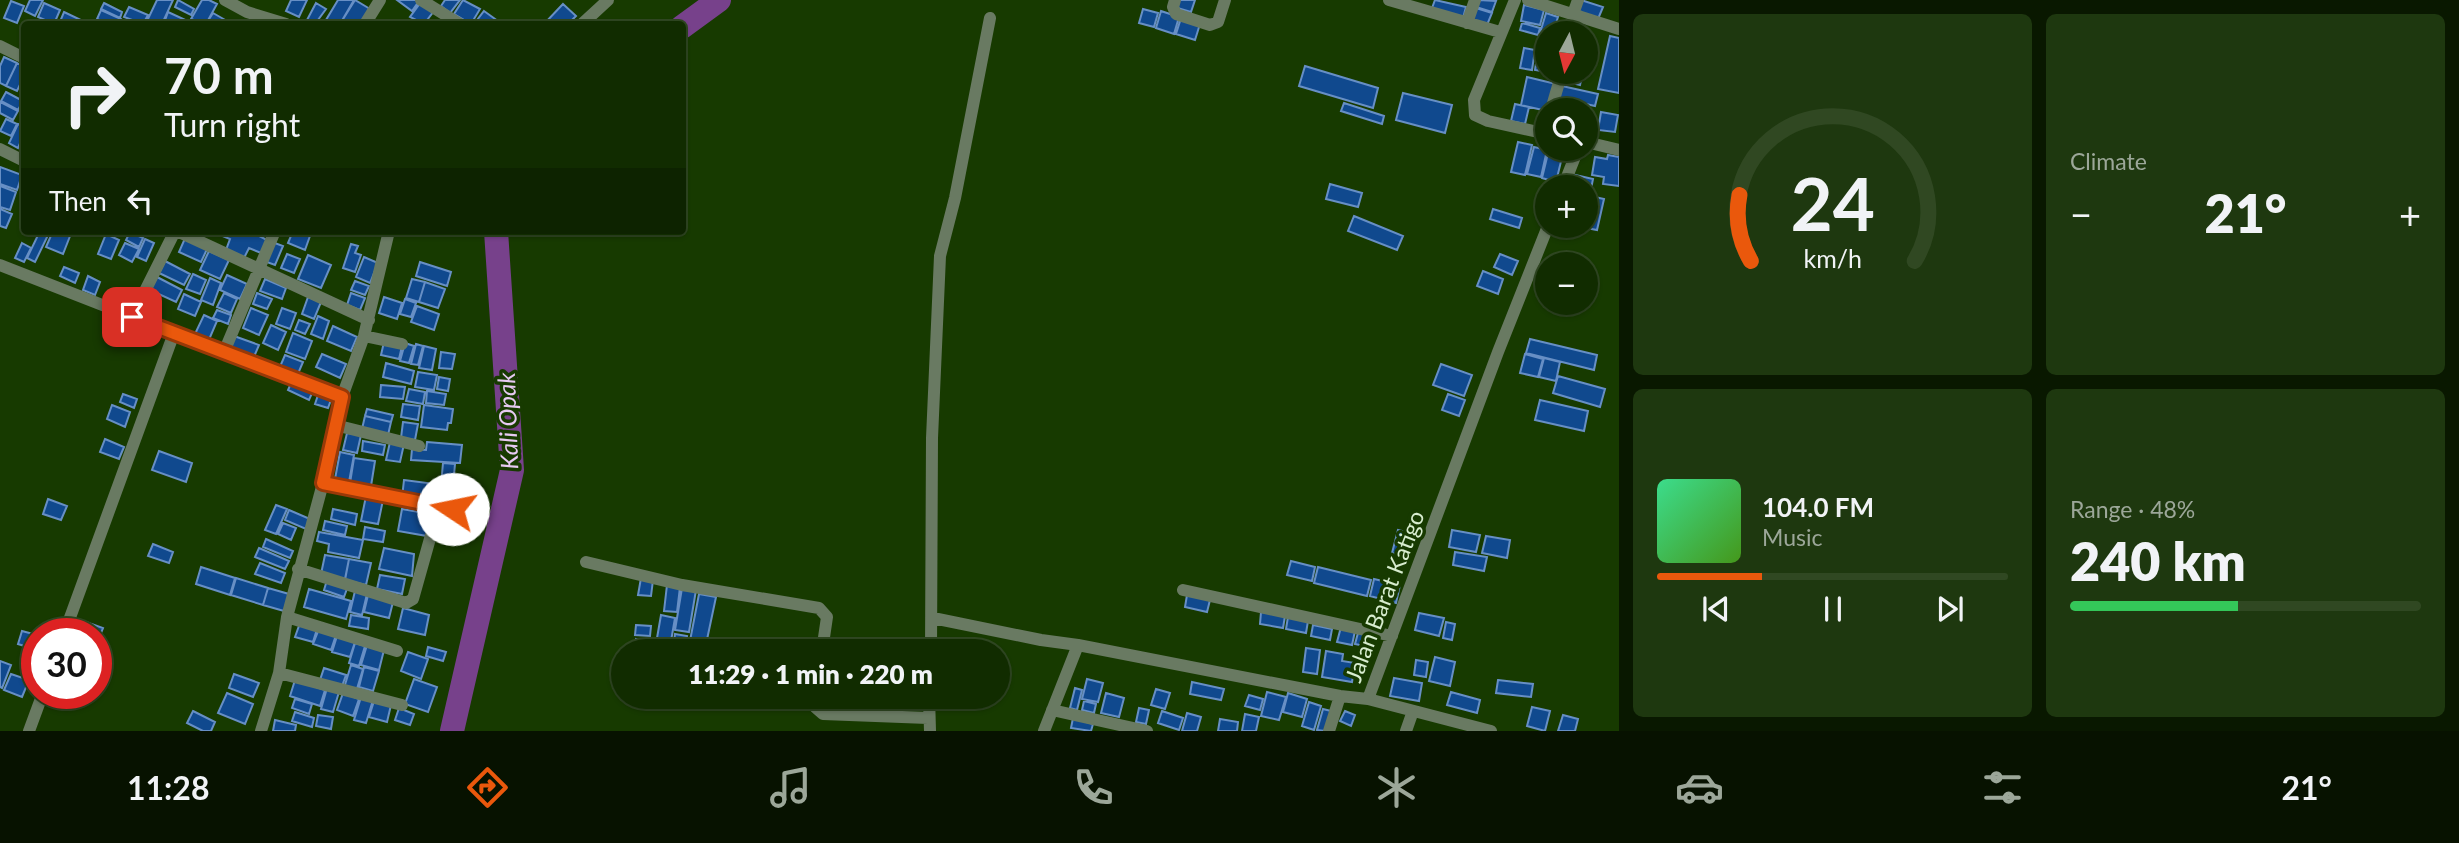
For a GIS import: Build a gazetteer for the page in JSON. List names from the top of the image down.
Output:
{
  "streets": {
    "street": ["Jalan Barat Katigo"]
  },
  "water": ["Kali Opak"],
  "north": "bottom",
  "page": {
    "tile": [
      "Climate",
      ["Range · 48%", "240 km"]
    ],
    "map_buttons": ["+", "−"],
    "turn": ["70 m", "Turn right"],
    "then": "Then",
    "heat": ["−", "21°", "+"],
    "song": ["104.0 FM", "Music"],
    "limit": "30",
    "trip": "11:29 · 1 min · 220 m",
    "tabs": ["11:28", "21°"],
    "gauge": ["24", "km/h"]
  }
}
